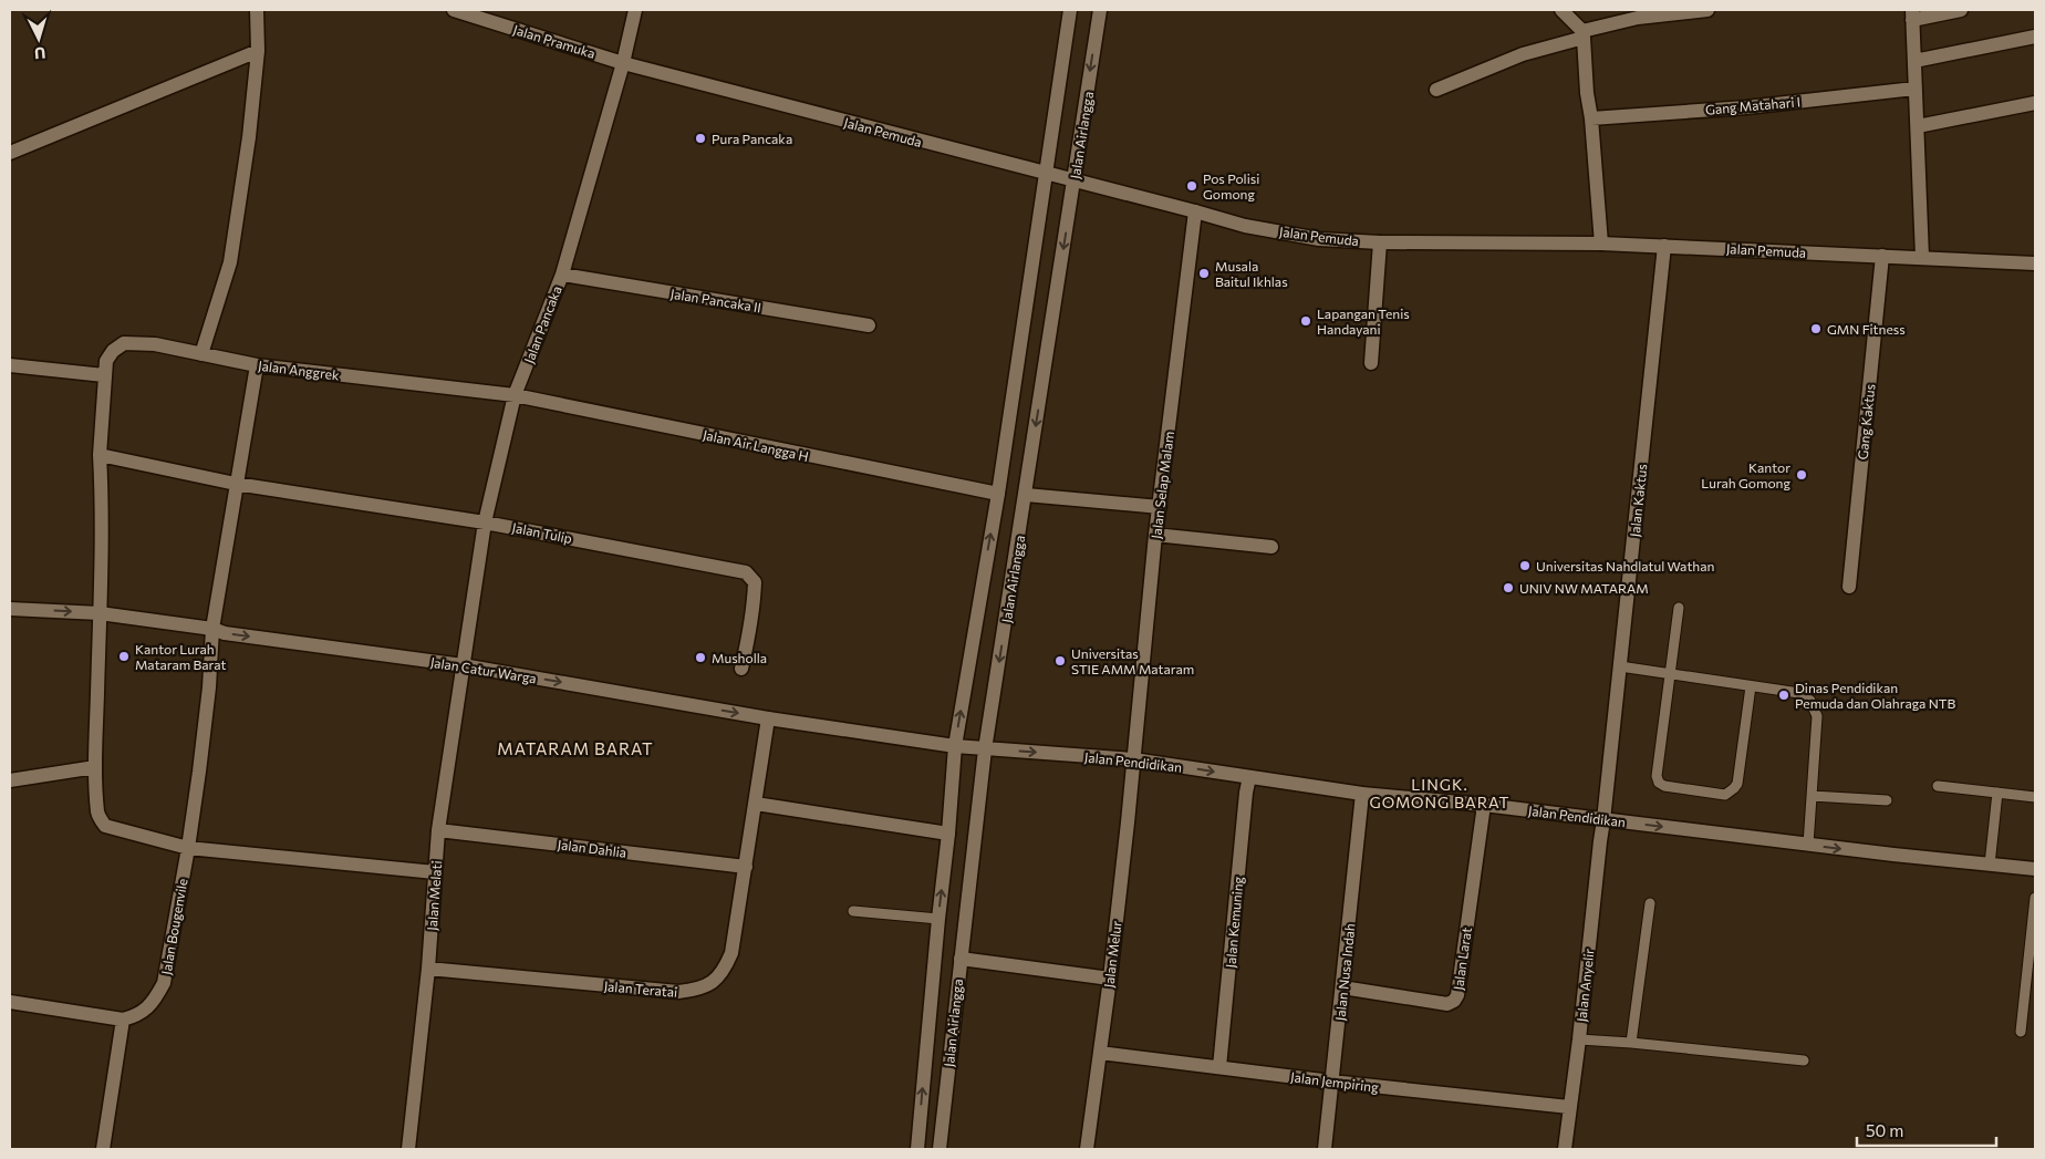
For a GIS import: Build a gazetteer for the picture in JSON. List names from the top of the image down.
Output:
{
  "streets": {
    "street": [
      "Jalan Pramuka",
      "Gang Matahari I",
      "Jalan Pemuda",
      "Jalan Airlangga",
      "Jalan Pancaka II",
      "Jalan Pancaka",
      "Jalan Anggrek",
      "Gang Kaktus",
      "Jalan Air Langga H",
      "Jalan Selap Malam",
      "Jalan Kaktus",
      "Jalan Tulip",
      "Jalan Catur Warga",
      "Jalan Pendidikan",
      "Jalan Dahlia",
      "Jalan Melati",
      "Jalan Kemuning",
      "Jalan Bougenvile",
      "Jalan Melur",
      "Jalan Larat",
      "Jalan Nusa Indah",
      "Jalan Anyelir",
      "Jalan Teratai",
      "Jalan Jempiring"
    ]
  },
  "crossings": [
    ["Jalan Pramuka", "Jalan Pemuda"],
    ["Jalan Pramuka", "Jalan Pancaka"],
    ["Jalan Pemuda", "Jalan Airlangga"],
    ["Jalan Pemuda", "Jalan Pancaka"],
    ["Jalan Pemuda", "Gang Kaktus"],
    ["Jalan Pemuda", "Jalan Selap Malam"],
    ["Jalan Pemuda", "Jalan Kaktus"],
    ["Jalan Airlangga", "Jalan Air Langga H"],
    ["Jalan Airlangga", "Jalan Catur Warga"],
    ["Jalan Airlangga", "Jalan Pendidikan"],
    ["Jalan Pancaka II", "Jalan Pancaka"],
    ["Jalan Pancaka", "Jalan Anggrek"],
    ["Jalan Pancaka", "Jalan Air Langga H"],
    ["Jalan Pancaka", "Jalan Tulip"],
    ["Jalan Pancaka", "Jalan Melati"],
    ["Jalan Anggrek", "Jalan Air Langga H"],
    ["Jalan Selap Malam", "Jalan Pendidikan"],
    ["Jalan Selap Malam", "Jalan Melur"],
    ["Jalan Kaktus", "Jalan Pendidikan"],
    ["Jalan Kaktus", "Jalan Anyelir"],
    ["Jalan Catur Warga", "Jalan Pendidikan"],
    ["Jalan Catur Warga", "Jalan Melati"],
    ["Jalan Catur Warga", "Jalan Bougenvile"],
    ["Jalan Catur Warga", "Jalan Teratai"],
    ["Jalan Pendidikan", "Jalan Kemuning"],
    ["Jalan Pendidikan", "Jalan Melur"],
    ["Jalan Pendidikan", "Jalan Larat"],
    ["Jalan Pendidikan", "Jalan Nusa Indah"],
    ["Jalan Pendidikan", "Jalan Anyelir"],
    ["Jalan Dahlia", "Jalan Melati"],
    ["Jalan Dahlia", "Jalan Teratai"],
    ["Jalan Melati", "Jalan Teratai"],
    ["Jalan Kemuning", "Jalan Jempiring"],
    ["Jalan Melur", "Jalan Jempiring"],
    ["Jalan Larat", "Jalan Nusa Indah"],
    ["Jalan Nusa Indah", "Jalan Jempiring"],
    ["Jalan Anyelir", "Jalan Jempiring"]
  ],
  "one_way": ["Jalan Catur Warga", "Jalan Pendidikan"],
  "districts": ["MATARAM BARAT", "LINGK. GOMONG BARAT"],
  "places": [
    "Pura Pancaka",
    "Pos Polisi Gomong",
    "Musala Baitul Ikhlas",
    "Lapangan Tenis Handayani",
    "GMN Fitness",
    "Kantor Lurah Gomong",
    "Universitas Nahdlatul Wathan",
    "UNIV NW MATARAM",
    "Kantor Lurah Mataram Barat",
    "Musholla",
    "Universitas STIE AMM Mataram",
    "Dinas Pendidikan Pemuda dan Olahraga NTB"
  ],
  "scale_bar": "50 m",
  "north": "bottom"
}
